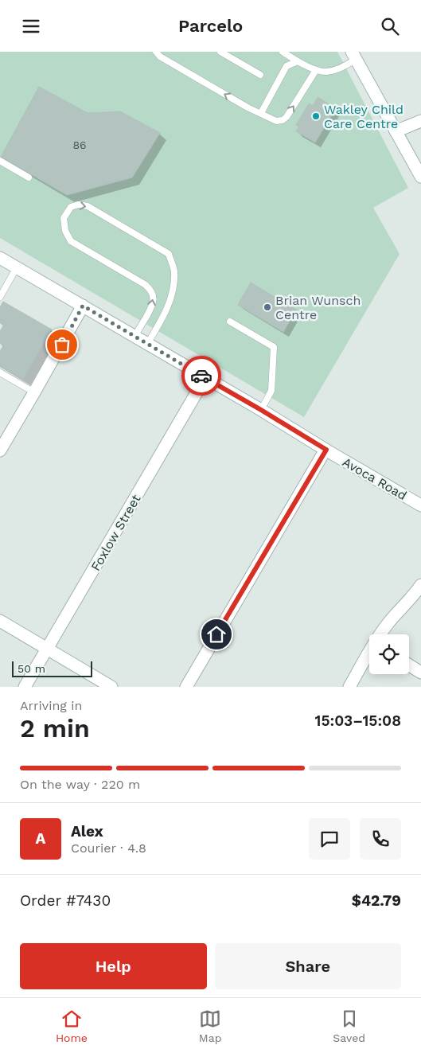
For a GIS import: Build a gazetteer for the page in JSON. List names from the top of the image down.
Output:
{
  "streets": {
    "street": ["Avoca Road", "Foxlow Street"]
  },
  "crossings": [
    ["Avoca Road", "Foxlow Street"]
  ],
  "places": ["Wakley Child Care Centre", "Brian Wunsch Centre"],
  "house_numbers": ["86"],
  "scale_bar": "50 m",
  "page": {
    "header": "Parcelo",
    "scale": "50 m",
    "heading": ["2 min", "Arriving in", "15:03–15:08"],
    "panel": [
      "Alex",
      "Courier · 4.8",
      "Order #7430",
      "$42.79"
    ],
    "bar": "On the way · 220 m",
    "round": "A",
    "buttons": ["Help", "Share"],
    "tabs": ["Home", "Map", "Saved"]
  }
}
